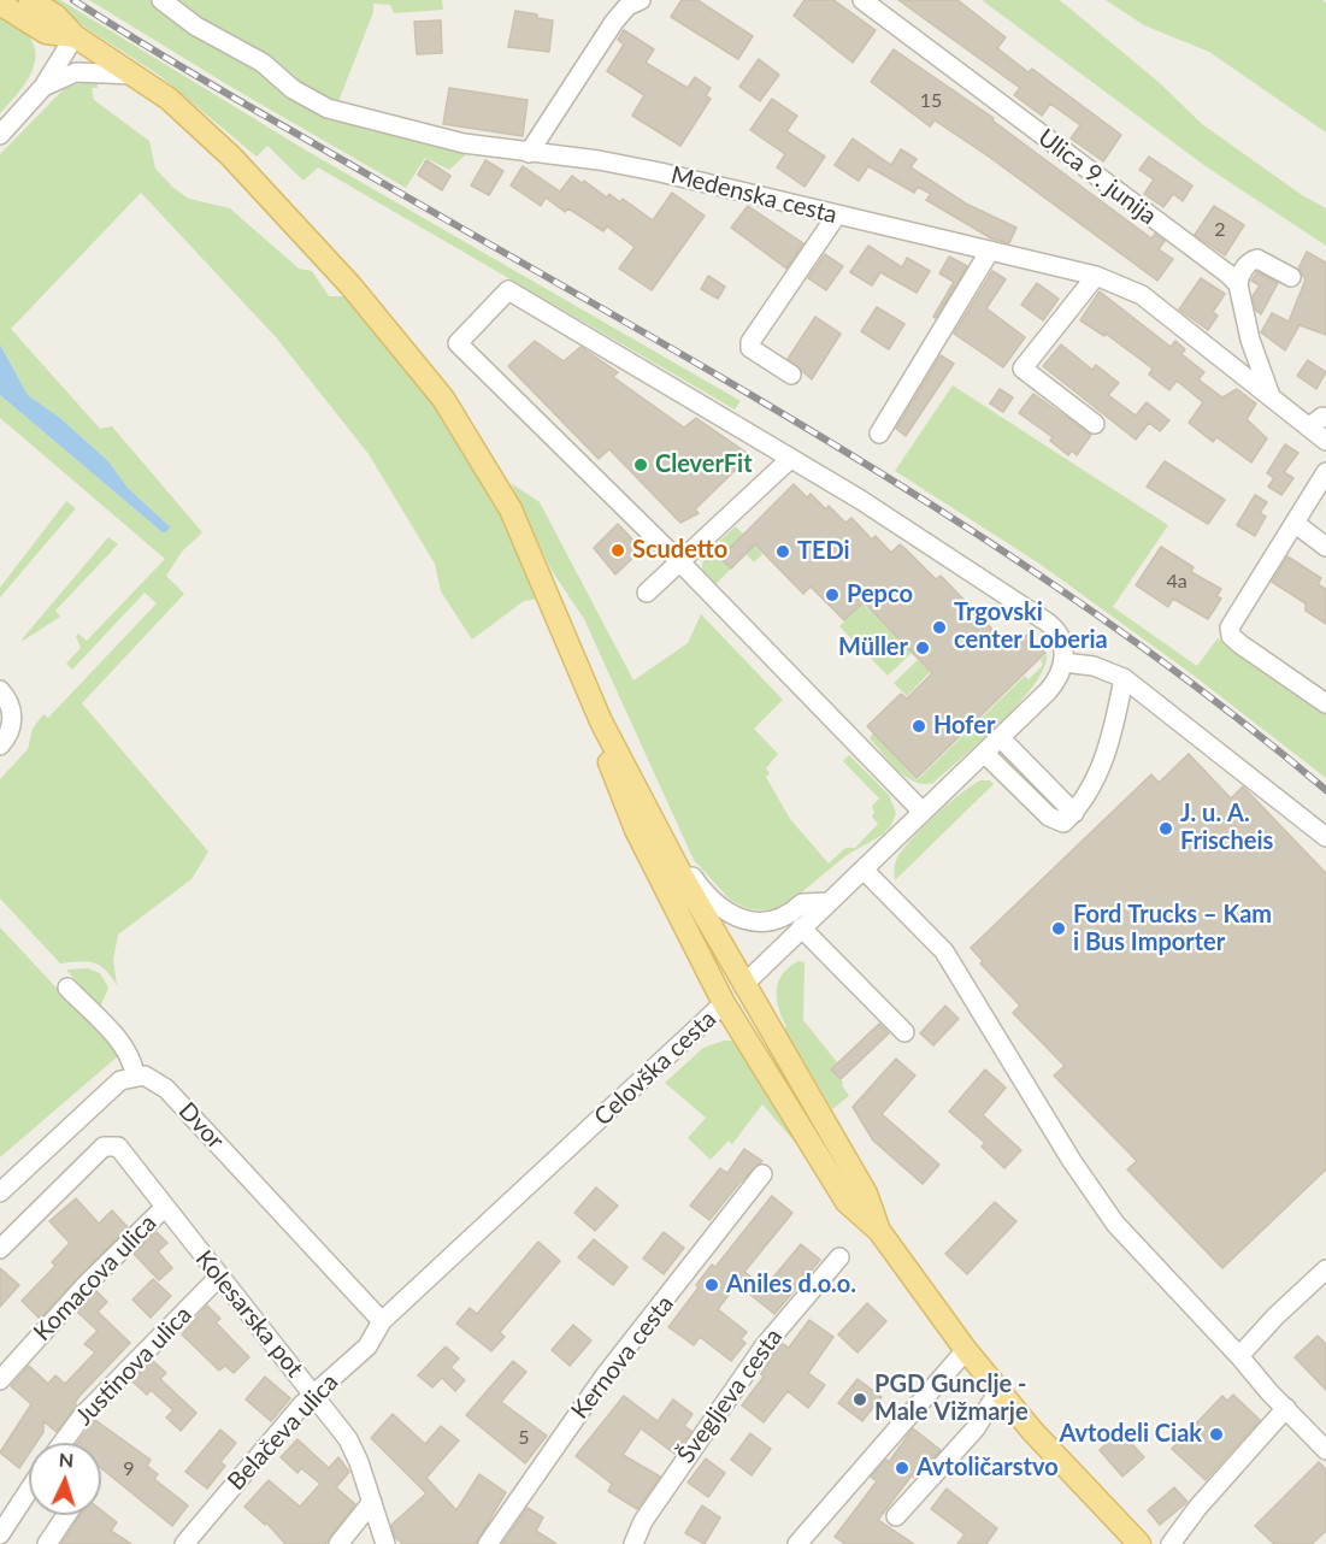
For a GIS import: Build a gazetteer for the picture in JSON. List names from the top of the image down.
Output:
{
  "streets": {
    "main road": ["Celovška cesta"],
    "street": [
      "Ulica 9. junija",
      "Medenska cesta",
      "Dvor",
      "Komacova ulica",
      "Kolesarska pot",
      "Kernova cesta",
      "Justinova ulica",
      "Švegljeva cesta",
      "Belačeva ulica"
    ]
  },
  "crossings": [
    ["Celovška cesta", "Dvor"],
    ["Celovška cesta", "Belačeva ulica"],
    ["Dvor", "Belačeva ulica"],
    ["Komacova ulica", "Kolesarska pot"],
    ["Kolesarska pot", "Justinova ulica"],
    ["Kolesarska pot", "Belačeva ulica"]
  ],
  "places": [
    "CleverFit",
    "Scudetto",
    "TEDi",
    "Pepco",
    "Trgovski center Loberia",
    "Müller",
    "Hofer",
    "J. u. A. Frischeis",
    "Ford Trucks – Kam i Bus Importer",
    "Aniles d.o.o.",
    "PGD Gunclje - Male Vižmarje",
    "Avtodeli Ciak",
    "Avtoličarstvo"
  ],
  "house_numbers": [
    "15",
    "2",
    "4a",
    "5",
    "9"
  ],
  "north": "top"
}
